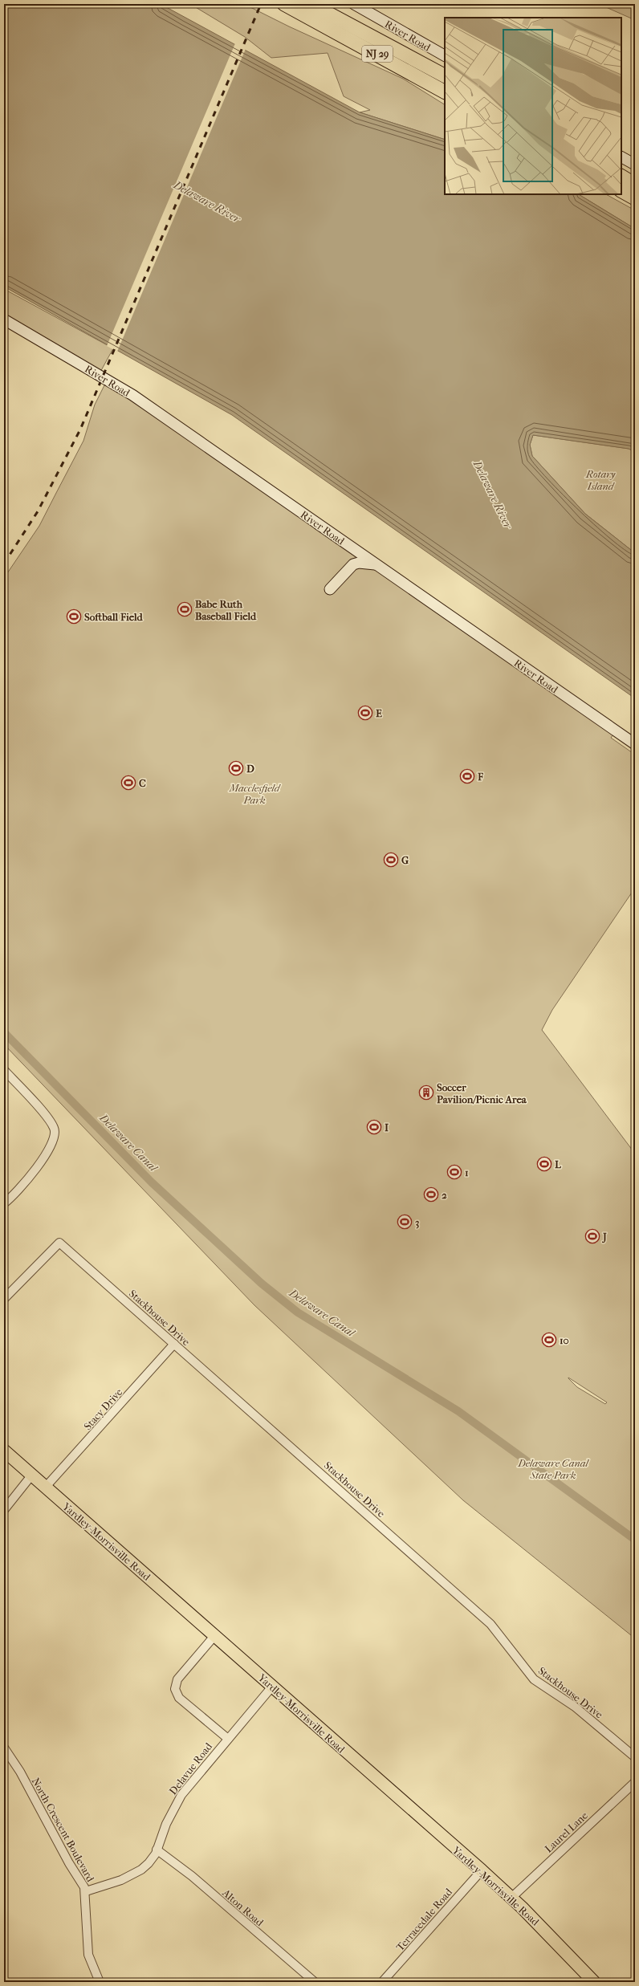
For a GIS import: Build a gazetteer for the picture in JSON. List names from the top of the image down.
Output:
{
  "streets": {
    "highway": ["River Road", "NJ 29"],
    "main road": ["Yardley-Morrisville Road"],
    "street": [
      "Stackhouse Drive",
      "Stacy Drive",
      "Delavue Road",
      "North Crescent Boulevard",
      "Laurel Lane",
      "Alton Road",
      "Terracedale Road"
    ]
  },
  "crossings": [
    ["Stackhouse Drive", "Stacy Drive"],
    ["Stacy Drive", "Yardley-Morrisville Road"],
    ["Yardley-Morrisville Road", "Delavue Road"],
    ["Yardley-Morrisville Road", "Laurel Lane"],
    ["Yardley-Morrisville Road", "Terracedale Road"],
    ["Delavue Road", "North Crescent Boulevard"],
    ["Delavue Road", "Alton Road"]
  ],
  "water": ["Delaware River", "Delaware Canal"],
  "parks": ["Rotary Island", "Macclesfield Park", "Delaware Canal State Park"],
  "places": {
    "sports": [
      "Babe Ruth Baseball Field",
      "Softball Field",
      "E",
      "D",
      "F",
      "C",
      "G",
      "I",
      "L",
      "1",
      "2",
      "3",
      "J",
      "10"
    ],
    "building": ["Soccer Pavilion/Picnic Area"]
  }
}
